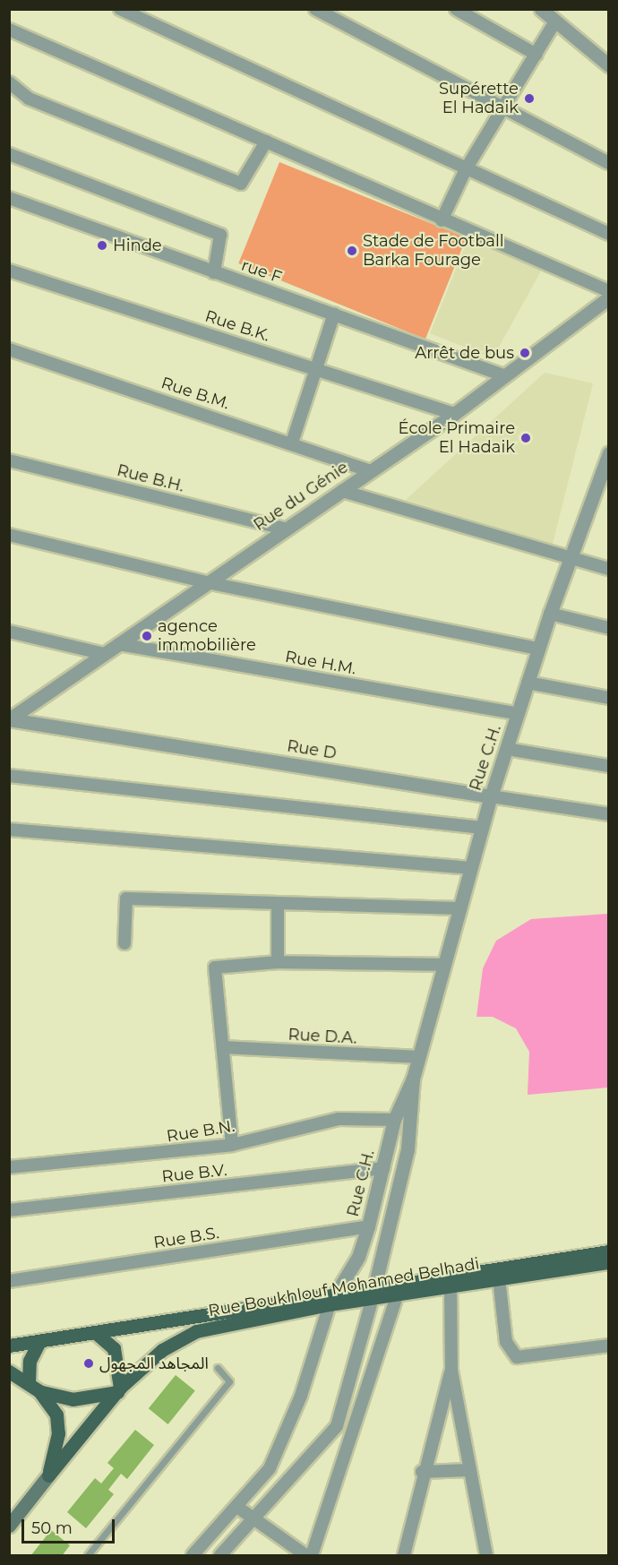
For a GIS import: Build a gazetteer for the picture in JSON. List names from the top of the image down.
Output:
{
  "streets": {
    "main road": ["Rue Boukhlouf Mohamed Belhadi"],
    "street": [
      "rue F",
      "Rue B.K.",
      "Rue B.M.",
      "Rue B.H.",
      "Rue du Génie",
      "Rue H.M.",
      "Rue D",
      "Rue C.H.",
      "Rue D.A.",
      "Rue B.N.",
      "Rue B.V.",
      "Rue B.S."
    ]
  },
  "crossings": [
    ["rue F", "Rue du Génie"],
    ["Rue B.K.", "Rue du Génie"],
    ["Rue B.M.", "Rue du Génie"],
    ["Rue B.H.", "Rue du Génie"],
    ["Rue du Génie", "Rue H.M."],
    ["Rue du Génie", "Rue D"],
    ["Rue H.M.", "Rue C.H."],
    ["Rue D", "Rue C.H."],
    ["Rue C.H.", "Rue D.A."],
    ["Rue C.H.", "Rue B.N."],
    ["Rue C.H.", "Rue B.V."],
    ["Rue C.H.", "Rue B.S."],
    ["Rue C.H.", "Rue Boukhlouf Mohamed Belhadi"]
  ],
  "places": [
    "Supérette El Hadaik",
    "Hinde",
    "Stade de Football Barka Fourage",
    "Arrêt de bus",
    "École Primaire El Hadaik",
    "agence immobilière",
    "المجاهد المجهول"
  ],
  "scale_bar": "50 m"
}
